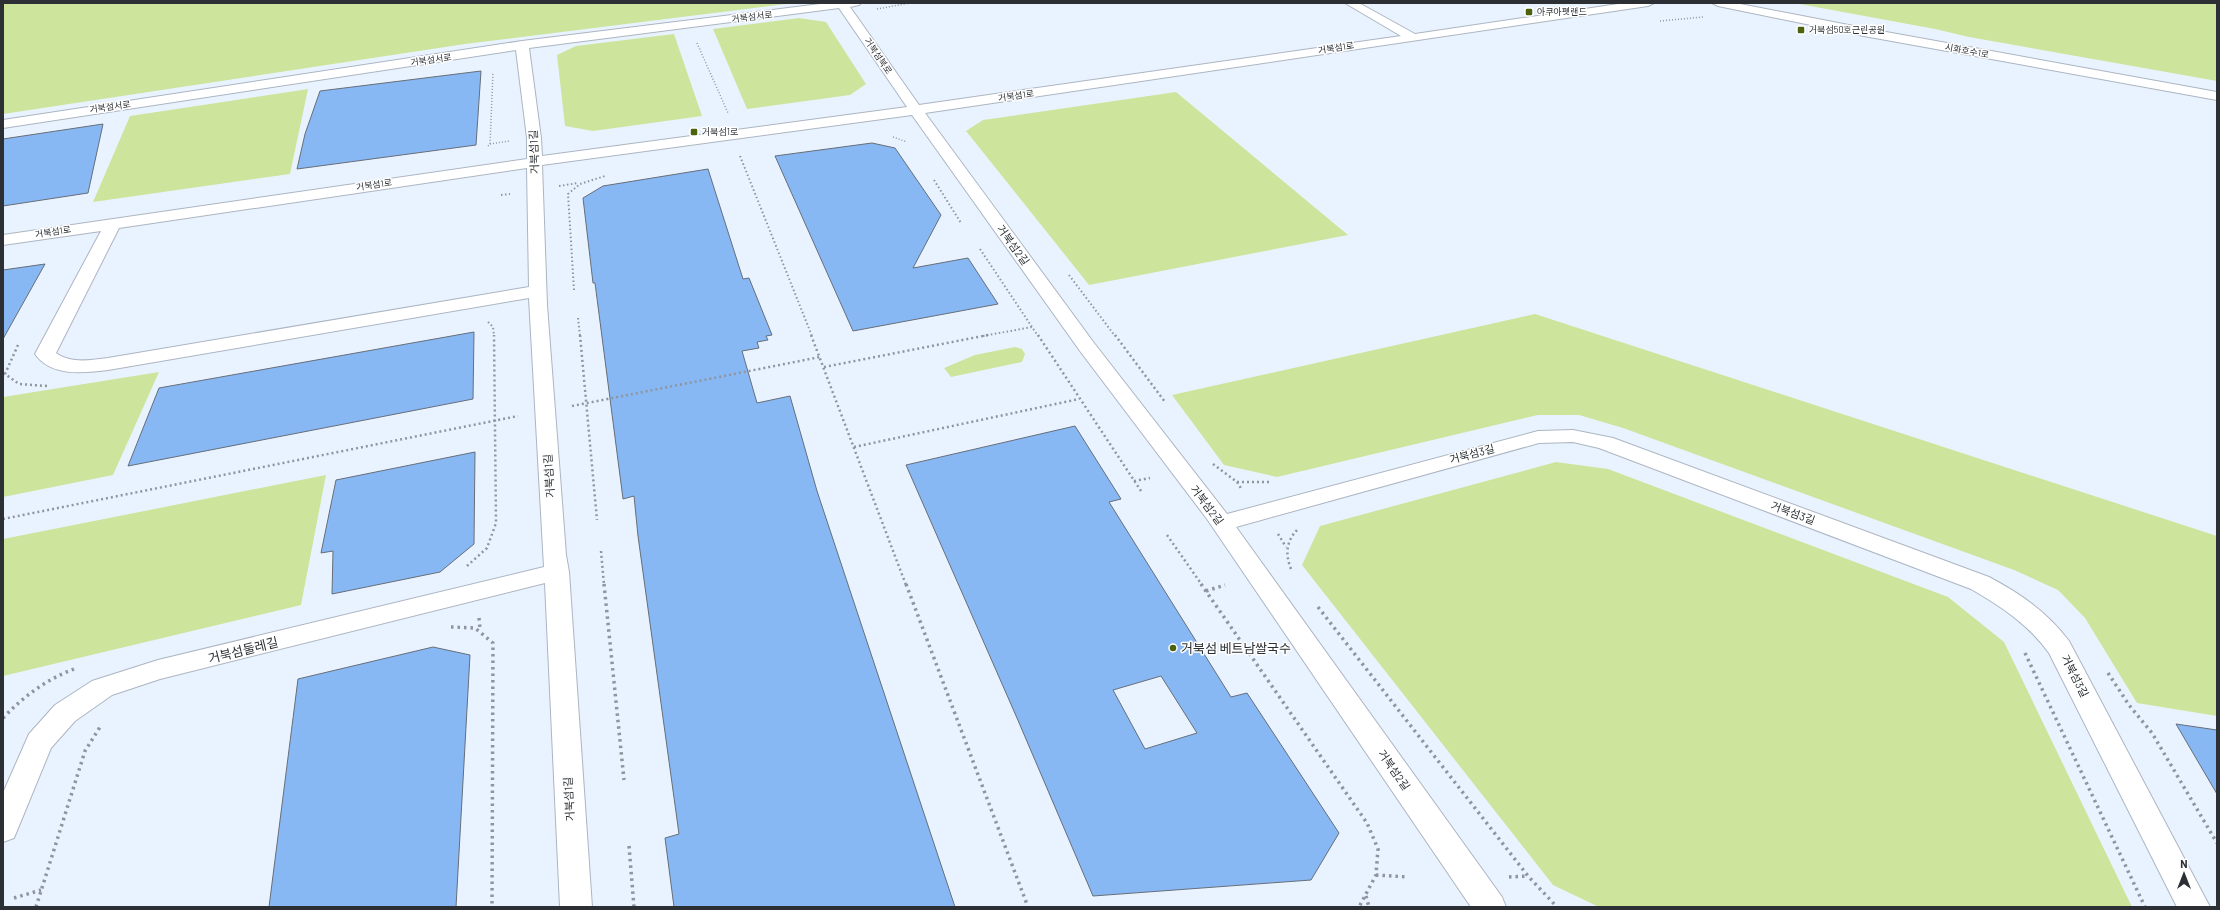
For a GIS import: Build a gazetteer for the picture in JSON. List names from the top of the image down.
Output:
{
  "streets": {
    "street": [
      "거북섬서로",
      "거북섬1로",
      "시화호수1로",
      "거북섬북로",
      "거북섬1길",
      "거북섬2길",
      "거북섬3길",
      "거북섬둘레길"
    ]
  },
  "crossings": [
    ["거북섬서로", "거북섬북로"],
    ["거북섬서로", "거북섬1길"],
    ["거북섬1로", "거북섬북로"],
    ["거북섬1로", "거북섬1길"],
    ["거북섬1로", "거북섬2길"],
    ["거북섬북로", "거북섬2길"],
    ["거북섬1길", "거북섬둘레길"],
    ["거북섬2길", "거북섬3길"]
  ],
  "places": {
    "transit": ["아쿠아펫랜드", "거북섬50호근린공원", "거북섬1로"],
    "other": ["거북섬 베트남쌀국수"]
  },
  "north": "top"
}
